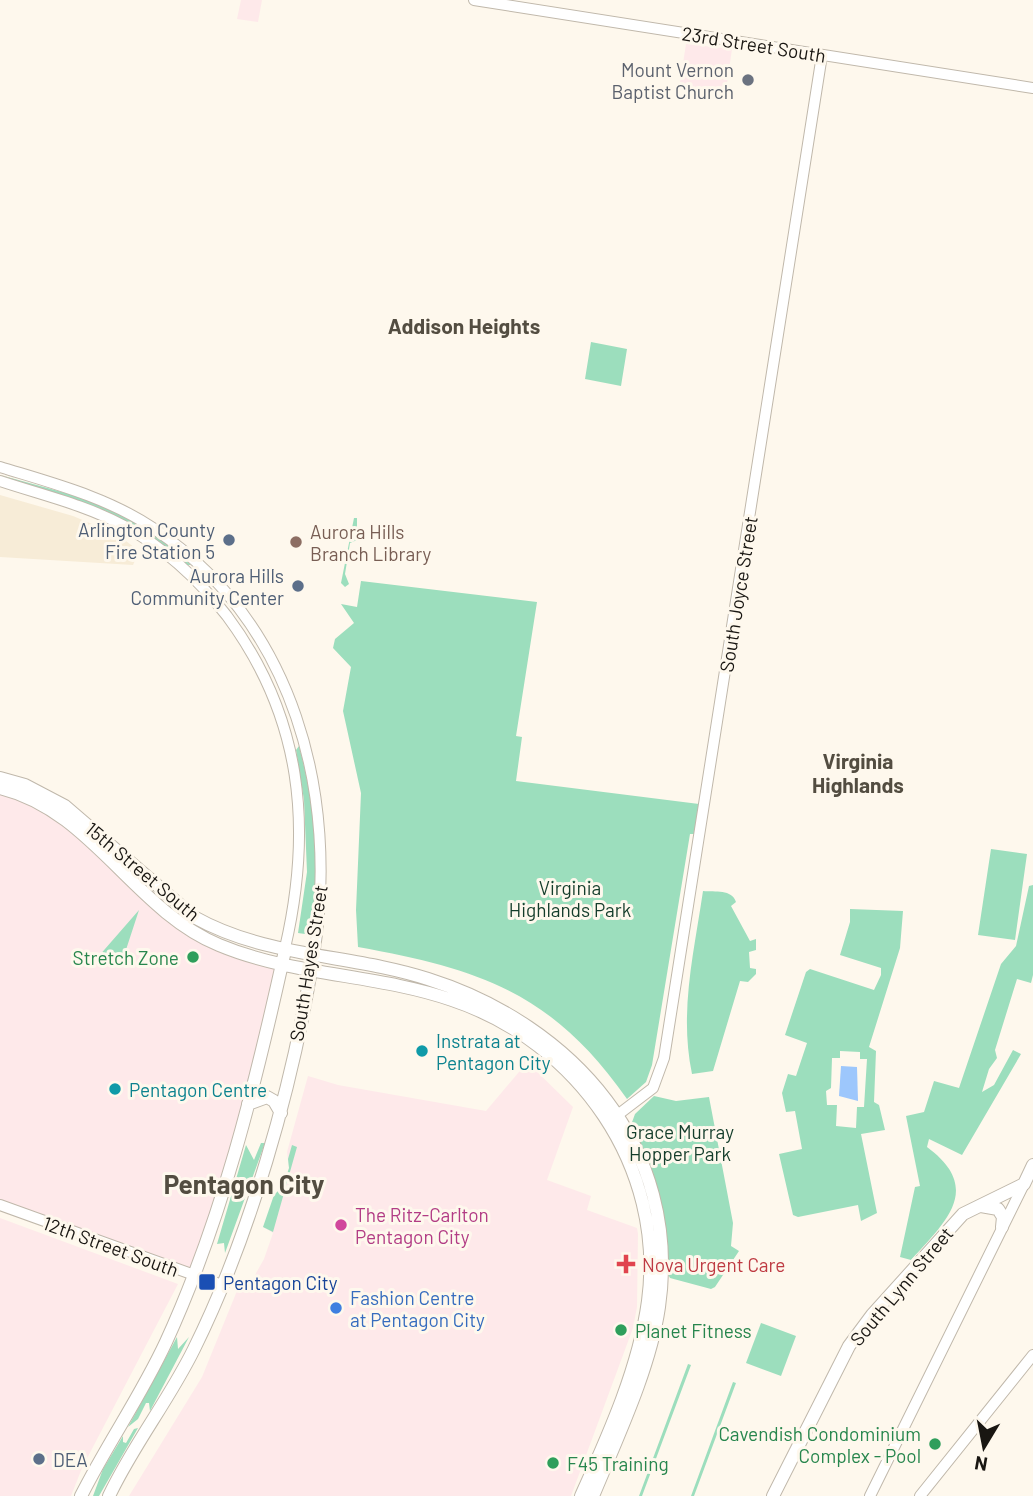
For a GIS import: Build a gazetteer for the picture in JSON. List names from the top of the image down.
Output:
{
  "streets": {
    "main road": ["15th Street South", "South Hayes Street", "South Lynn Street"],
    "street": ["23rd Street South", "South Joyce Street", "12th Street South"]
  },
  "crossings": [
    ["23rd Street South", "South Joyce Street"],
    ["South Joyce Street", "15th Street South"],
    ["15th Street South", "South Hayes Street"],
    ["South Hayes Street", "12th Street South"]
  ],
  "districts": ["Addison Heights", "Virginia Highlands", "Pentagon City"],
  "parks": ["Virginia Highlands Park", "Grace Murray Hopper Park"],
  "places": {
    "other": [
      "Mount Vernon Baptist Church",
      "Arlington County Fire Station 5",
      "Aurora Hills Branch Library",
      "Aurora Hills Community Center",
      "Stretch Zone",
      "Instrata at Pentagon City",
      "Pentagon Centre",
      "The Ritz-Carlton Pentagon City",
      "Fashion Centre at Pentagon City",
      "Planet Fitness",
      "Cavendish Condominium Complex - Pool",
      "DEA",
      "F45 Training"
    ],
    "health": ["Nova Urgent Care"],
    "transit": ["Pentagon City"]
  },
  "north": "bottom"
}
